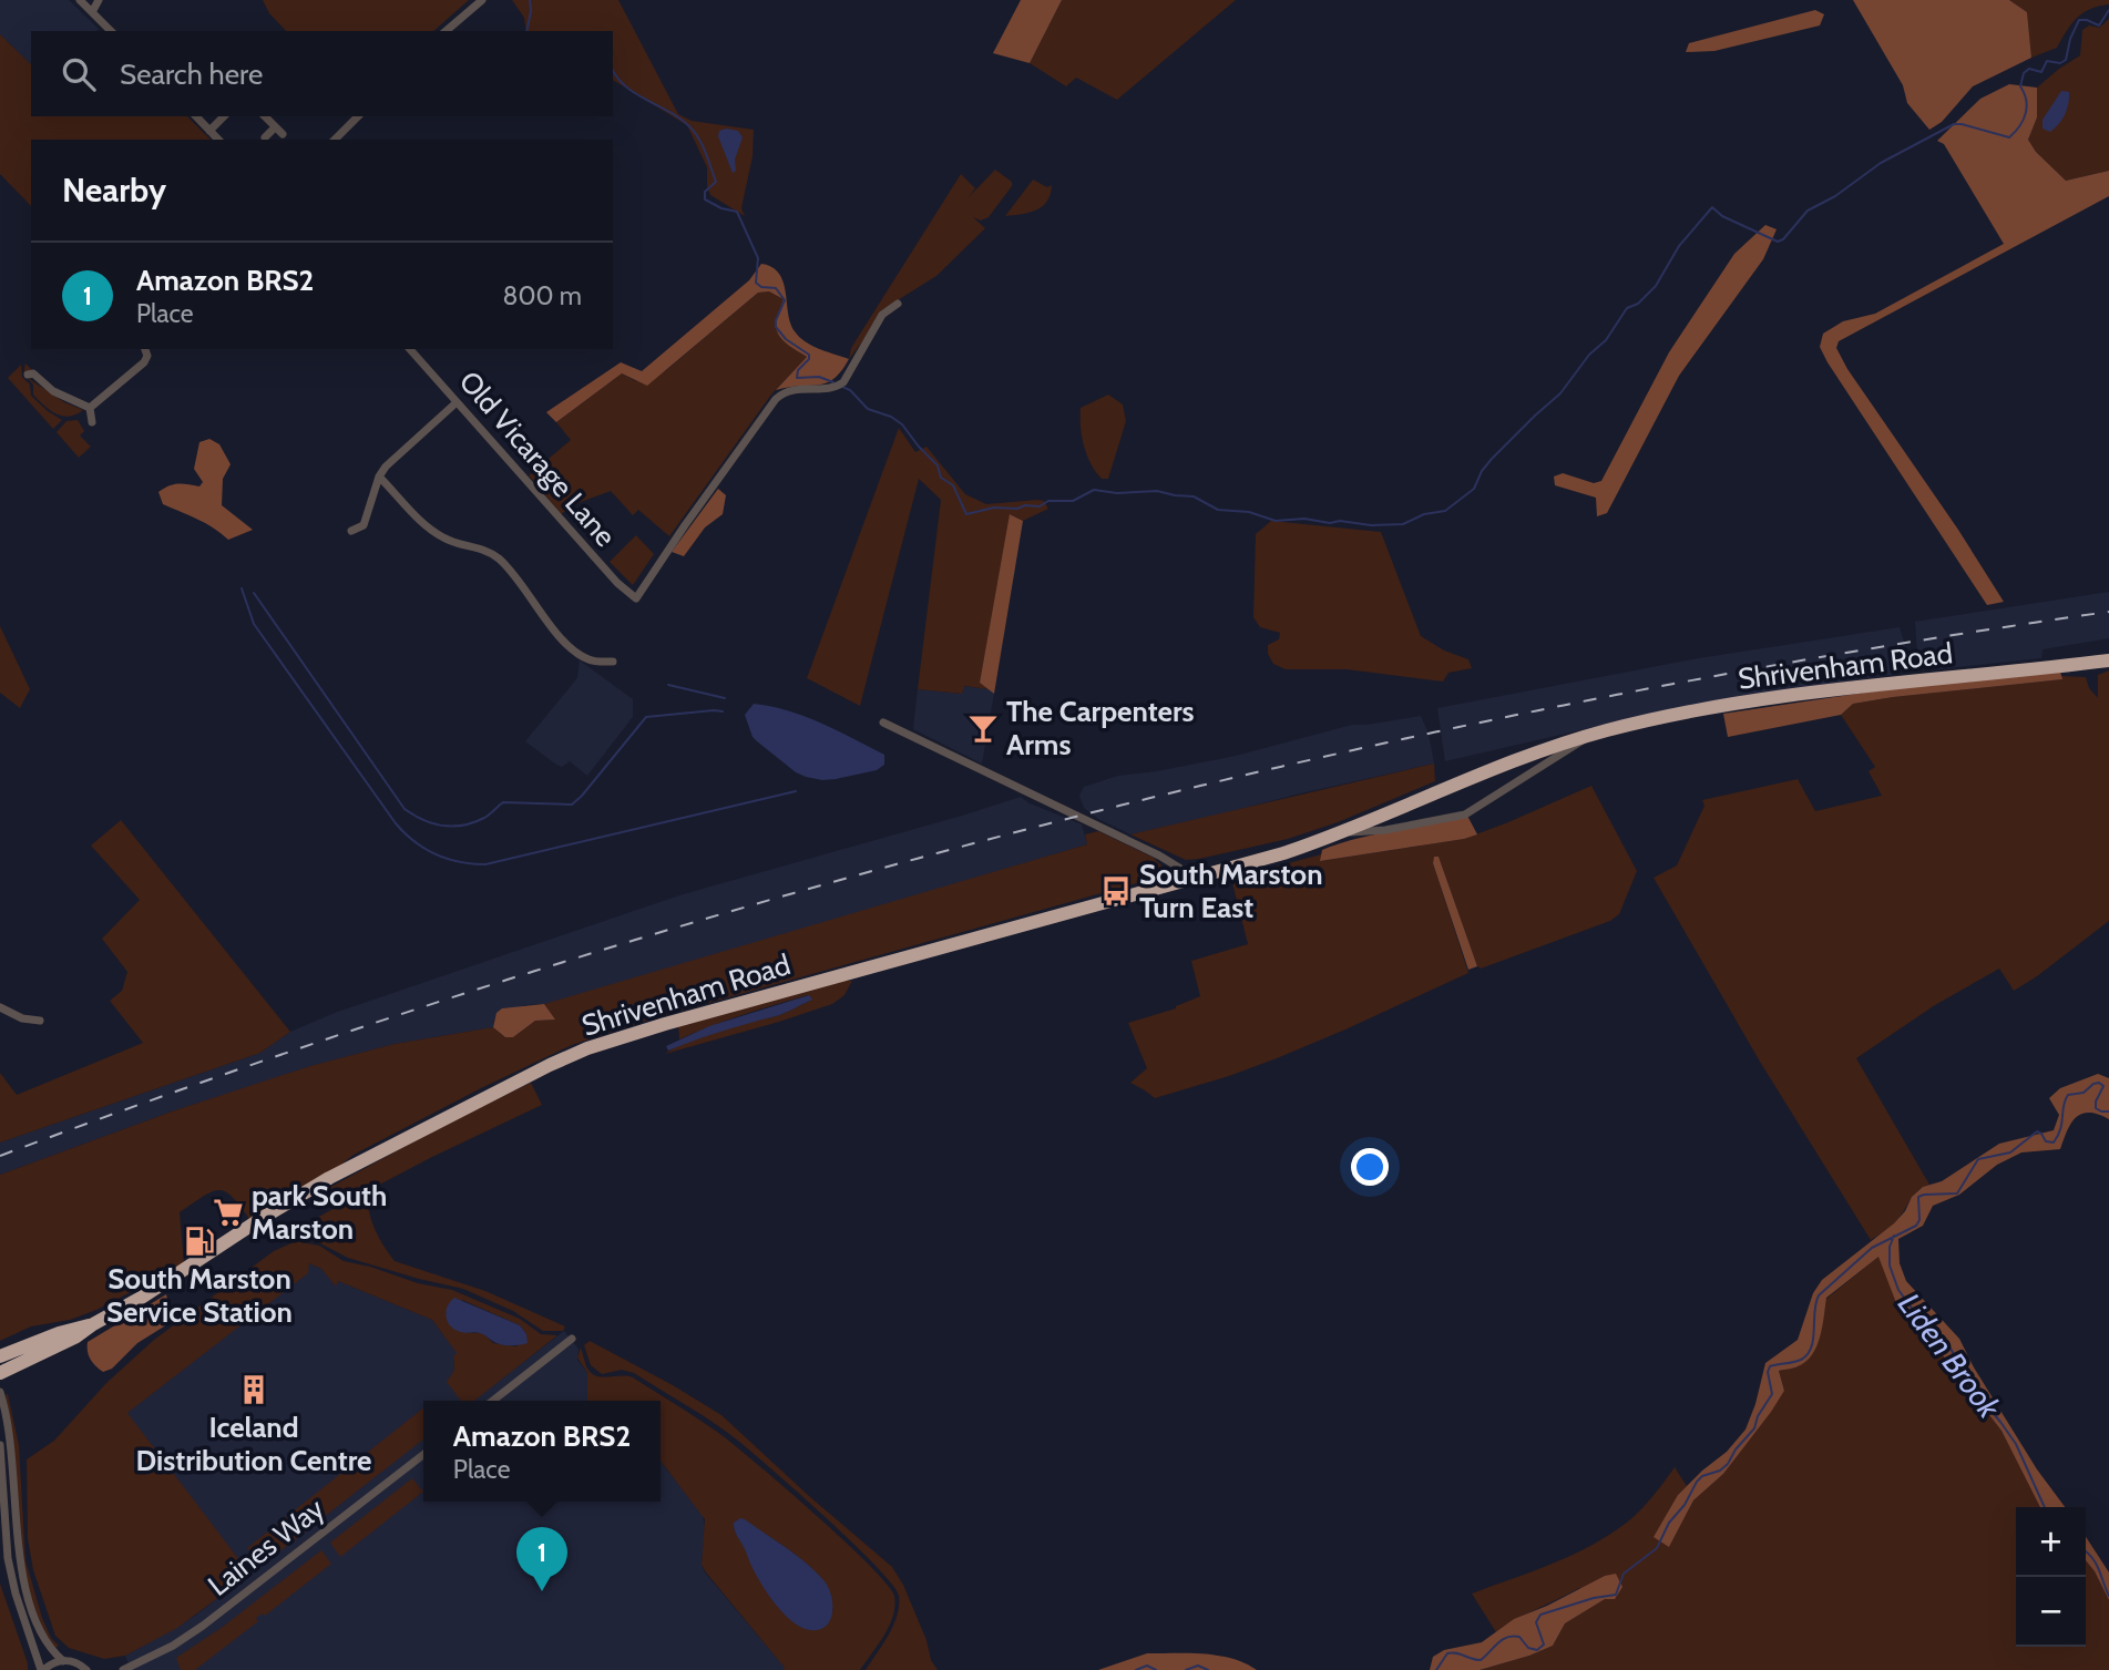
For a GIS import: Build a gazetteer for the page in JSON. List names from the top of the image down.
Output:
{
  "streets": {
    "highway": ["Shrivenham Road"],
    "street": ["Old Vicarage Lane", "Laines Way"]
  },
  "water": ["Liden Brook"],
  "places": {
    "bar": ["The Carpenters Arms"],
    "bus stop": ["South Marston Turn East"],
    "supermarket": ["park South Marston"],
    "fuel station": ["South Marston Service Station"],
    "building": ["Iceland Distribution Centre"]
  },
  "page": {
    "search": "Search here",
    "heading": "Nearby",
    "list": [
      {
        "mark": "1",
        "name": "Amazon BRS2",
        "note": "Place",
        "value": "800 m"
      }
    ],
    "popup": ["Amazon BRS2", "Place"],
    "map_buttons": ["+", "−"],
    "pins": "1"
  }
}
